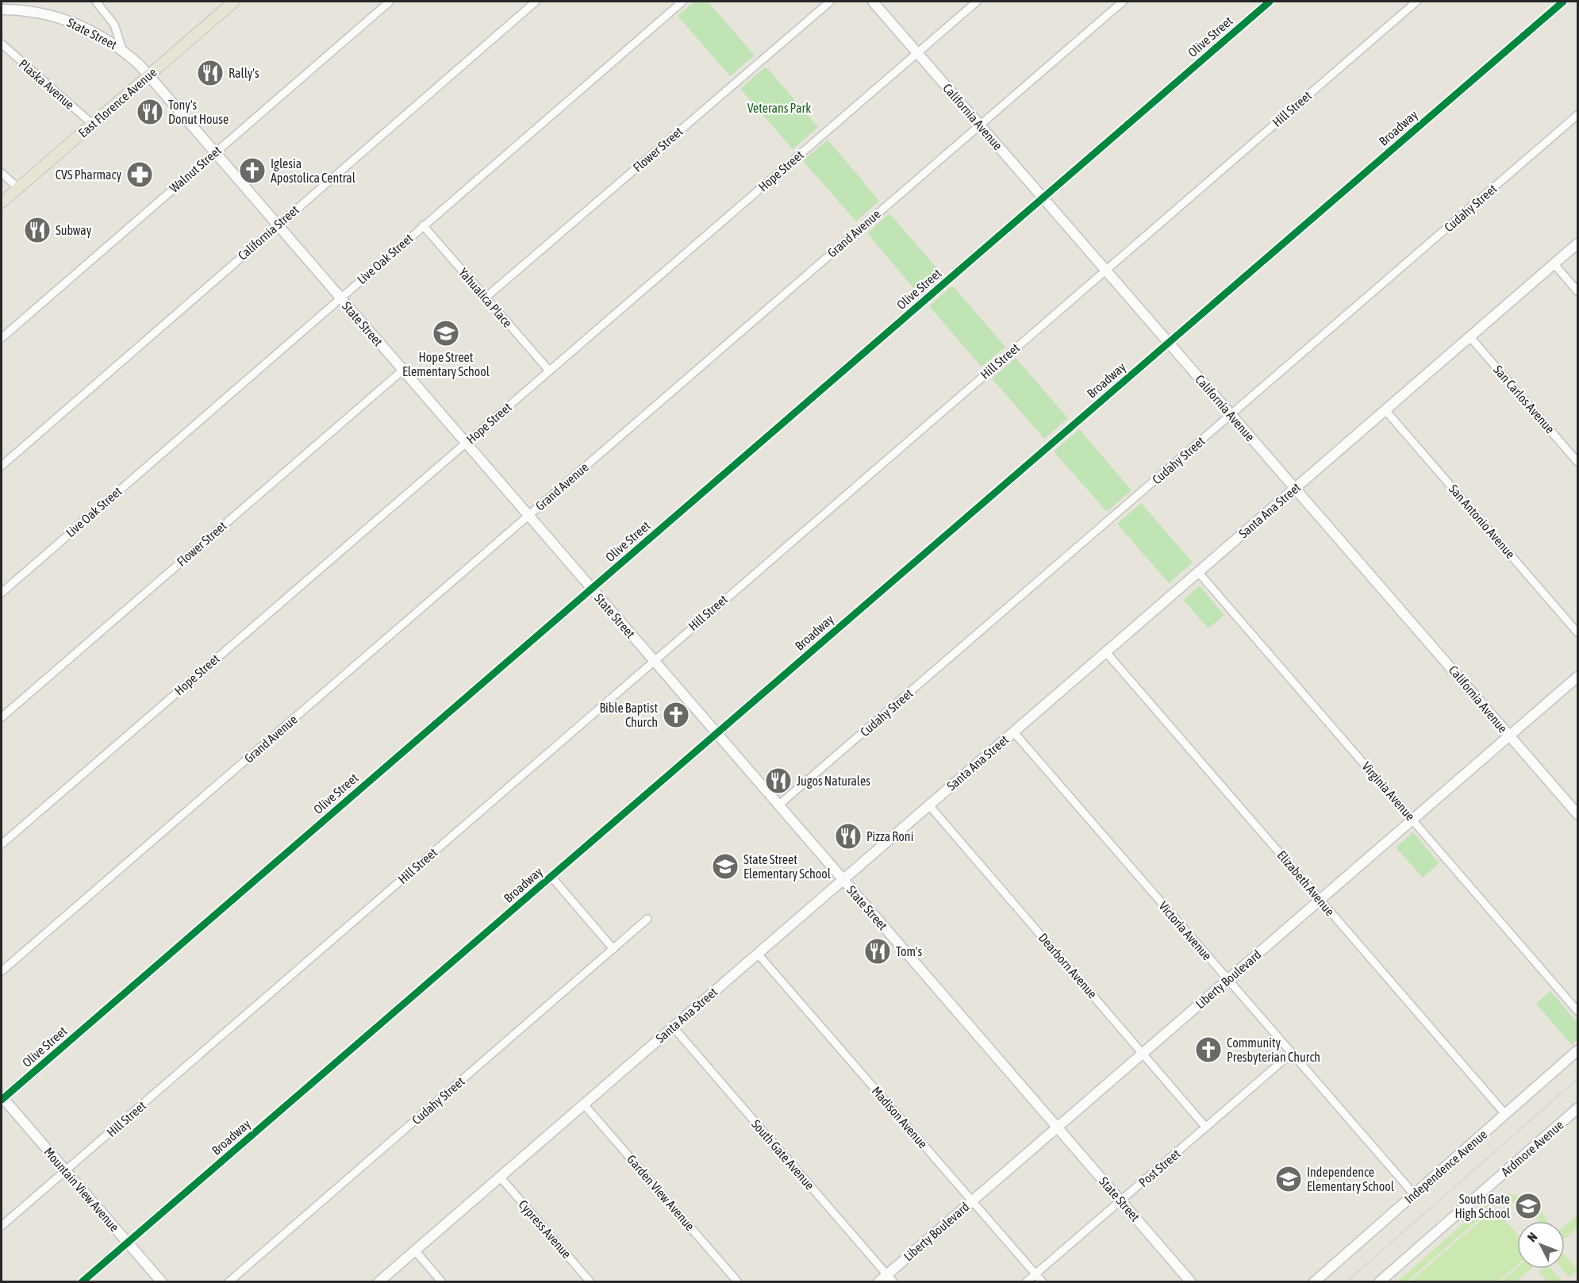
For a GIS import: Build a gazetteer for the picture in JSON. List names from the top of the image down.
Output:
{
  "streets": {
    "main road": ["East Florence Avenue"],
    "street": [
      "State Street",
      "Olive Street",
      "Plaska Avenue",
      "Hill Street",
      "California Avenue",
      "Broadway",
      "Flower Street",
      "Walnut Street",
      "Hope Street",
      "Cudahy Street",
      "California Street",
      "Grand Avenue",
      "Live Oak Street",
      "Yahualica Place",
      "San Carlos Avenue",
      "Santa Ana Street",
      "San Antonio Avenue",
      "Virginia Avenue",
      "Elizabeth Avenue",
      "Victoria Avenue",
      "Dearborn Avenue",
      "Liberty Boulevard",
      "Madison Avenue",
      "Ardmore Avenue",
      "South Gate Avenue",
      "Independence Avenue",
      "Post Street",
      "Mountain View Avenue",
      "Garden View Avenue",
      "Cypress Avenue"
    ]
  },
  "crossings": [
    ["State Street", "Olive Street"],
    ["State Street", "East Florence Avenue"],
    ["State Street", "Hill Street"],
    ["State Street", "Broadway"],
    ["State Street", "Flower Street"],
    ["State Street", "Walnut Street"],
    ["State Street", "Hope Street"],
    ["State Street", "Cudahy Street"],
    ["State Street", "California Street"],
    ["State Street", "Grand Avenue"],
    ["State Street", "Live Oak Street"],
    ["State Street", "Santa Ana Street"],
    ["State Street", "Liberty Boulevard"],
    ["State Street", "Post Street"],
    ["Olive Street", "California Avenue"],
    ["Olive Street", "Mountain View Avenue"],
    ["Plaska Avenue", "East Florence Avenue"],
    ["Hill Street", "California Avenue"],
    ["Hill Street", "Mountain View Avenue"],
    ["California Avenue", "Broadway"],
    ["California Avenue", "Hope Street"],
    ["California Avenue", "Cudahy Street"],
    ["California Avenue", "Grand Avenue"],
    ["California Avenue", "Santa Ana Street"],
    ["California Avenue", "Liberty Boulevard"],
    ["Broadway", "Mountain View Avenue"],
    ["Flower Street", "Yahualica Place"],
    ["Hope Street", "Yahualica Place"],
    ["Live Oak Street", "Yahualica Place"],
    ["San Carlos Avenue", "Santa Ana Street"],
    ["Santa Ana Street", "San Antonio Avenue"],
    ["Santa Ana Street", "Virginia Avenue"],
    ["Santa Ana Street", "Elizabeth Avenue"],
    ["Santa Ana Street", "Victoria Avenue"],
    ["Santa Ana Street", "Dearborn Avenue"],
    ["Santa Ana Street", "Madison Avenue"],
    ["Santa Ana Street", "South Gate Avenue"],
    ["Santa Ana Street", "Garden View Avenue"],
    ["Santa Ana Street", "Cypress Avenue"],
    ["Virginia Avenue", "Liberty Boulevard"],
    ["Elizabeth Avenue", "Liberty Boulevard"],
    ["Elizabeth Avenue", "Independence Avenue"],
    ["Victoria Avenue", "Liberty Boulevard"],
    ["Victoria Avenue", "Independence Avenue"],
    ["Victoria Avenue", "Post Street"],
    ["Dearborn Avenue", "Liberty Boulevard"],
    ["Dearborn Avenue", "Post Street"],
    ["Liberty Boulevard", "Madison Avenue"],
    ["Liberty Boulevard", "South Gate Avenue"],
    ["Madison Avenue", "Post Street"]
  ],
  "parks": ["Veterans Park"],
  "places": {
    "restaurant": [
      "Rally's",
      "Tony's Donut House",
      "Subway",
      "Jugos Naturales",
      "Pizza Roni",
      "Tom's"
    ],
    "church": ["Iglesia Apostolica Central", "Bible Baptist Church", "Community Presbyterian Church"],
    "pharmacy": ["CVS Pharmacy"],
    "school or university": [
      "Hope Street Elementary School",
      "State Street Elementary School",
      "Independence Elementary School",
      "South Gate High School"
    ]
  },
  "north": "top left"
}
